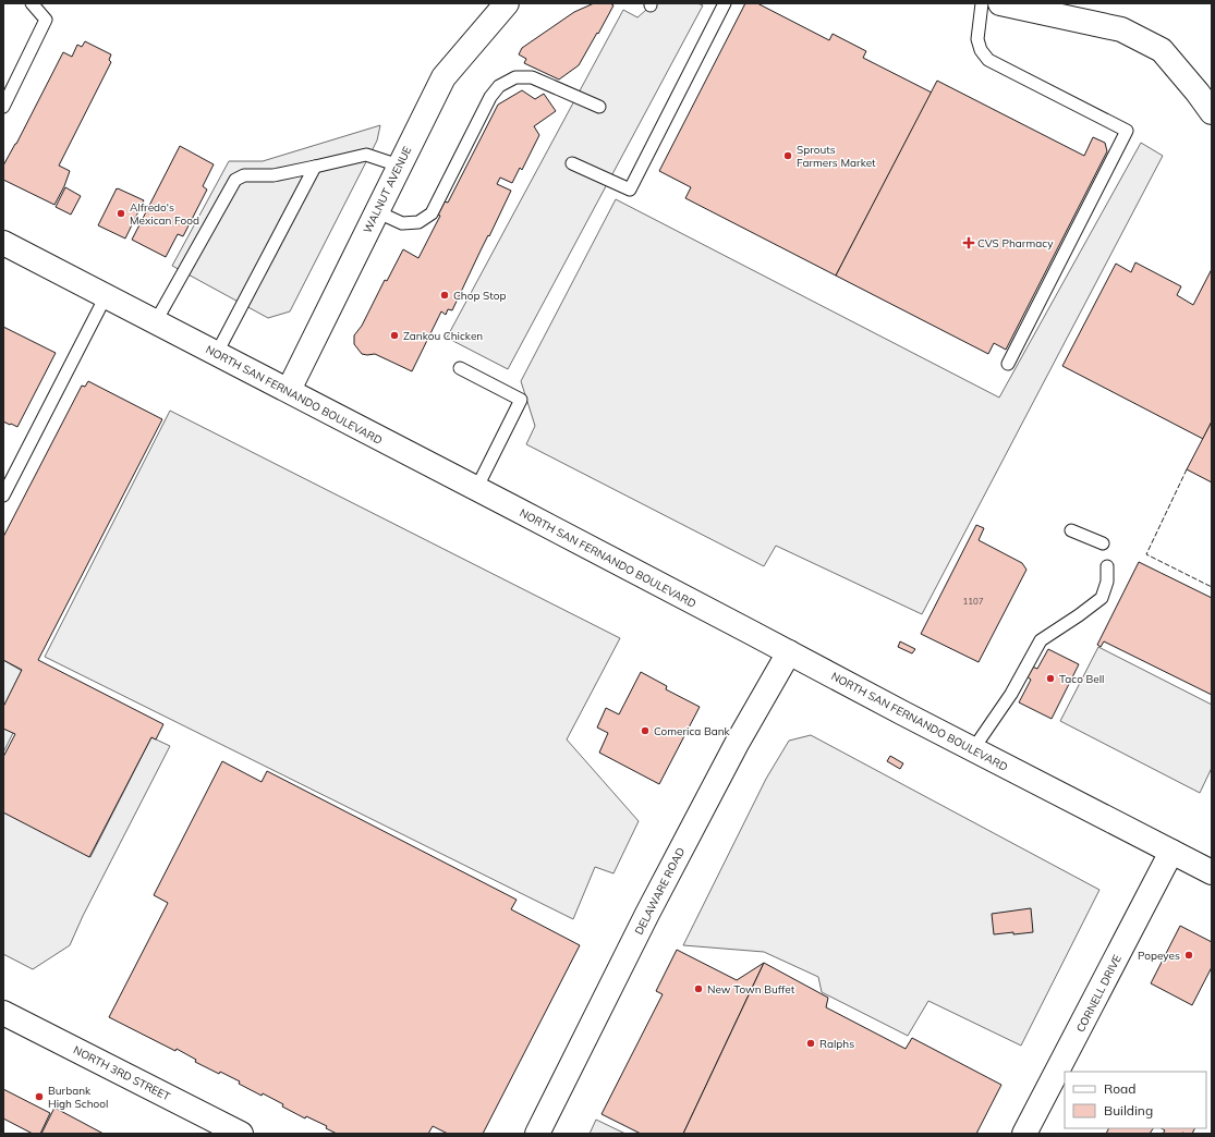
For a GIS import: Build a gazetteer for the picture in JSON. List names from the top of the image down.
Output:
{
  "streets": {
    "street": [
      "WALNUT AVENUE",
      "NORTH SAN FERNANDO BOULEVARD",
      "DELAWARE ROAD",
      "CORNELL DRIVE",
      "NORTH 3RD STREET"
    ]
  },
  "crossings": [
    ["WALNUT AVENUE", "NORTH SAN FERNANDO BOULEVARD"],
    ["NORTH SAN FERNANDO BOULEVARD", "DELAWARE ROAD"],
    ["NORTH SAN FERNANDO BOULEVARD", "CORNELL DRIVE"]
  ],
  "places": {
    "other": [
      "Sprouts Farmers Market",
      "Alfredo's Mexican Food",
      "Chop Stop",
      "Zankou Chicken",
      "Taco Bell",
      "Comerica Bank",
      "Popeyes",
      "New Town Buffet",
      "Ralphs",
      "Burbank High School"
    ],
    "health": ["CVS Pharmacy"]
  },
  "house_numbers": ["1107"],
  "legend": ["Road", "Building"]
}
